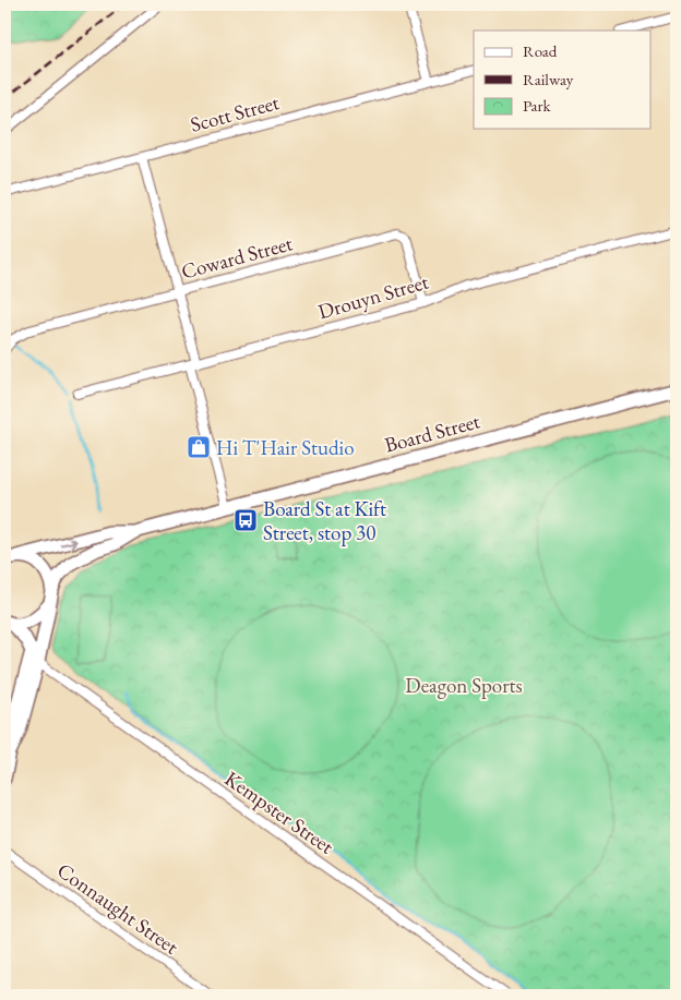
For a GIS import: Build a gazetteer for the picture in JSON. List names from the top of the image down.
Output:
{
  "streets": {
    "main road": ["Board Street"],
    "street": [
      "Scott Street",
      "Coward Street",
      "Drouyn Street",
      "Kempster Street",
      "Connaught Street"
    ]
  },
  "crossings": [
    ["Coward Street", "Drouyn Street"]
  ],
  "parks": ["Deagon Sports"],
  "places": {
    "shop": ["Hi T'Hair Studio"],
    "bus stop": ["Board St at Kift Street, stop 30"]
  },
  "legend": ["Road", "Railway", "Park"]
}
